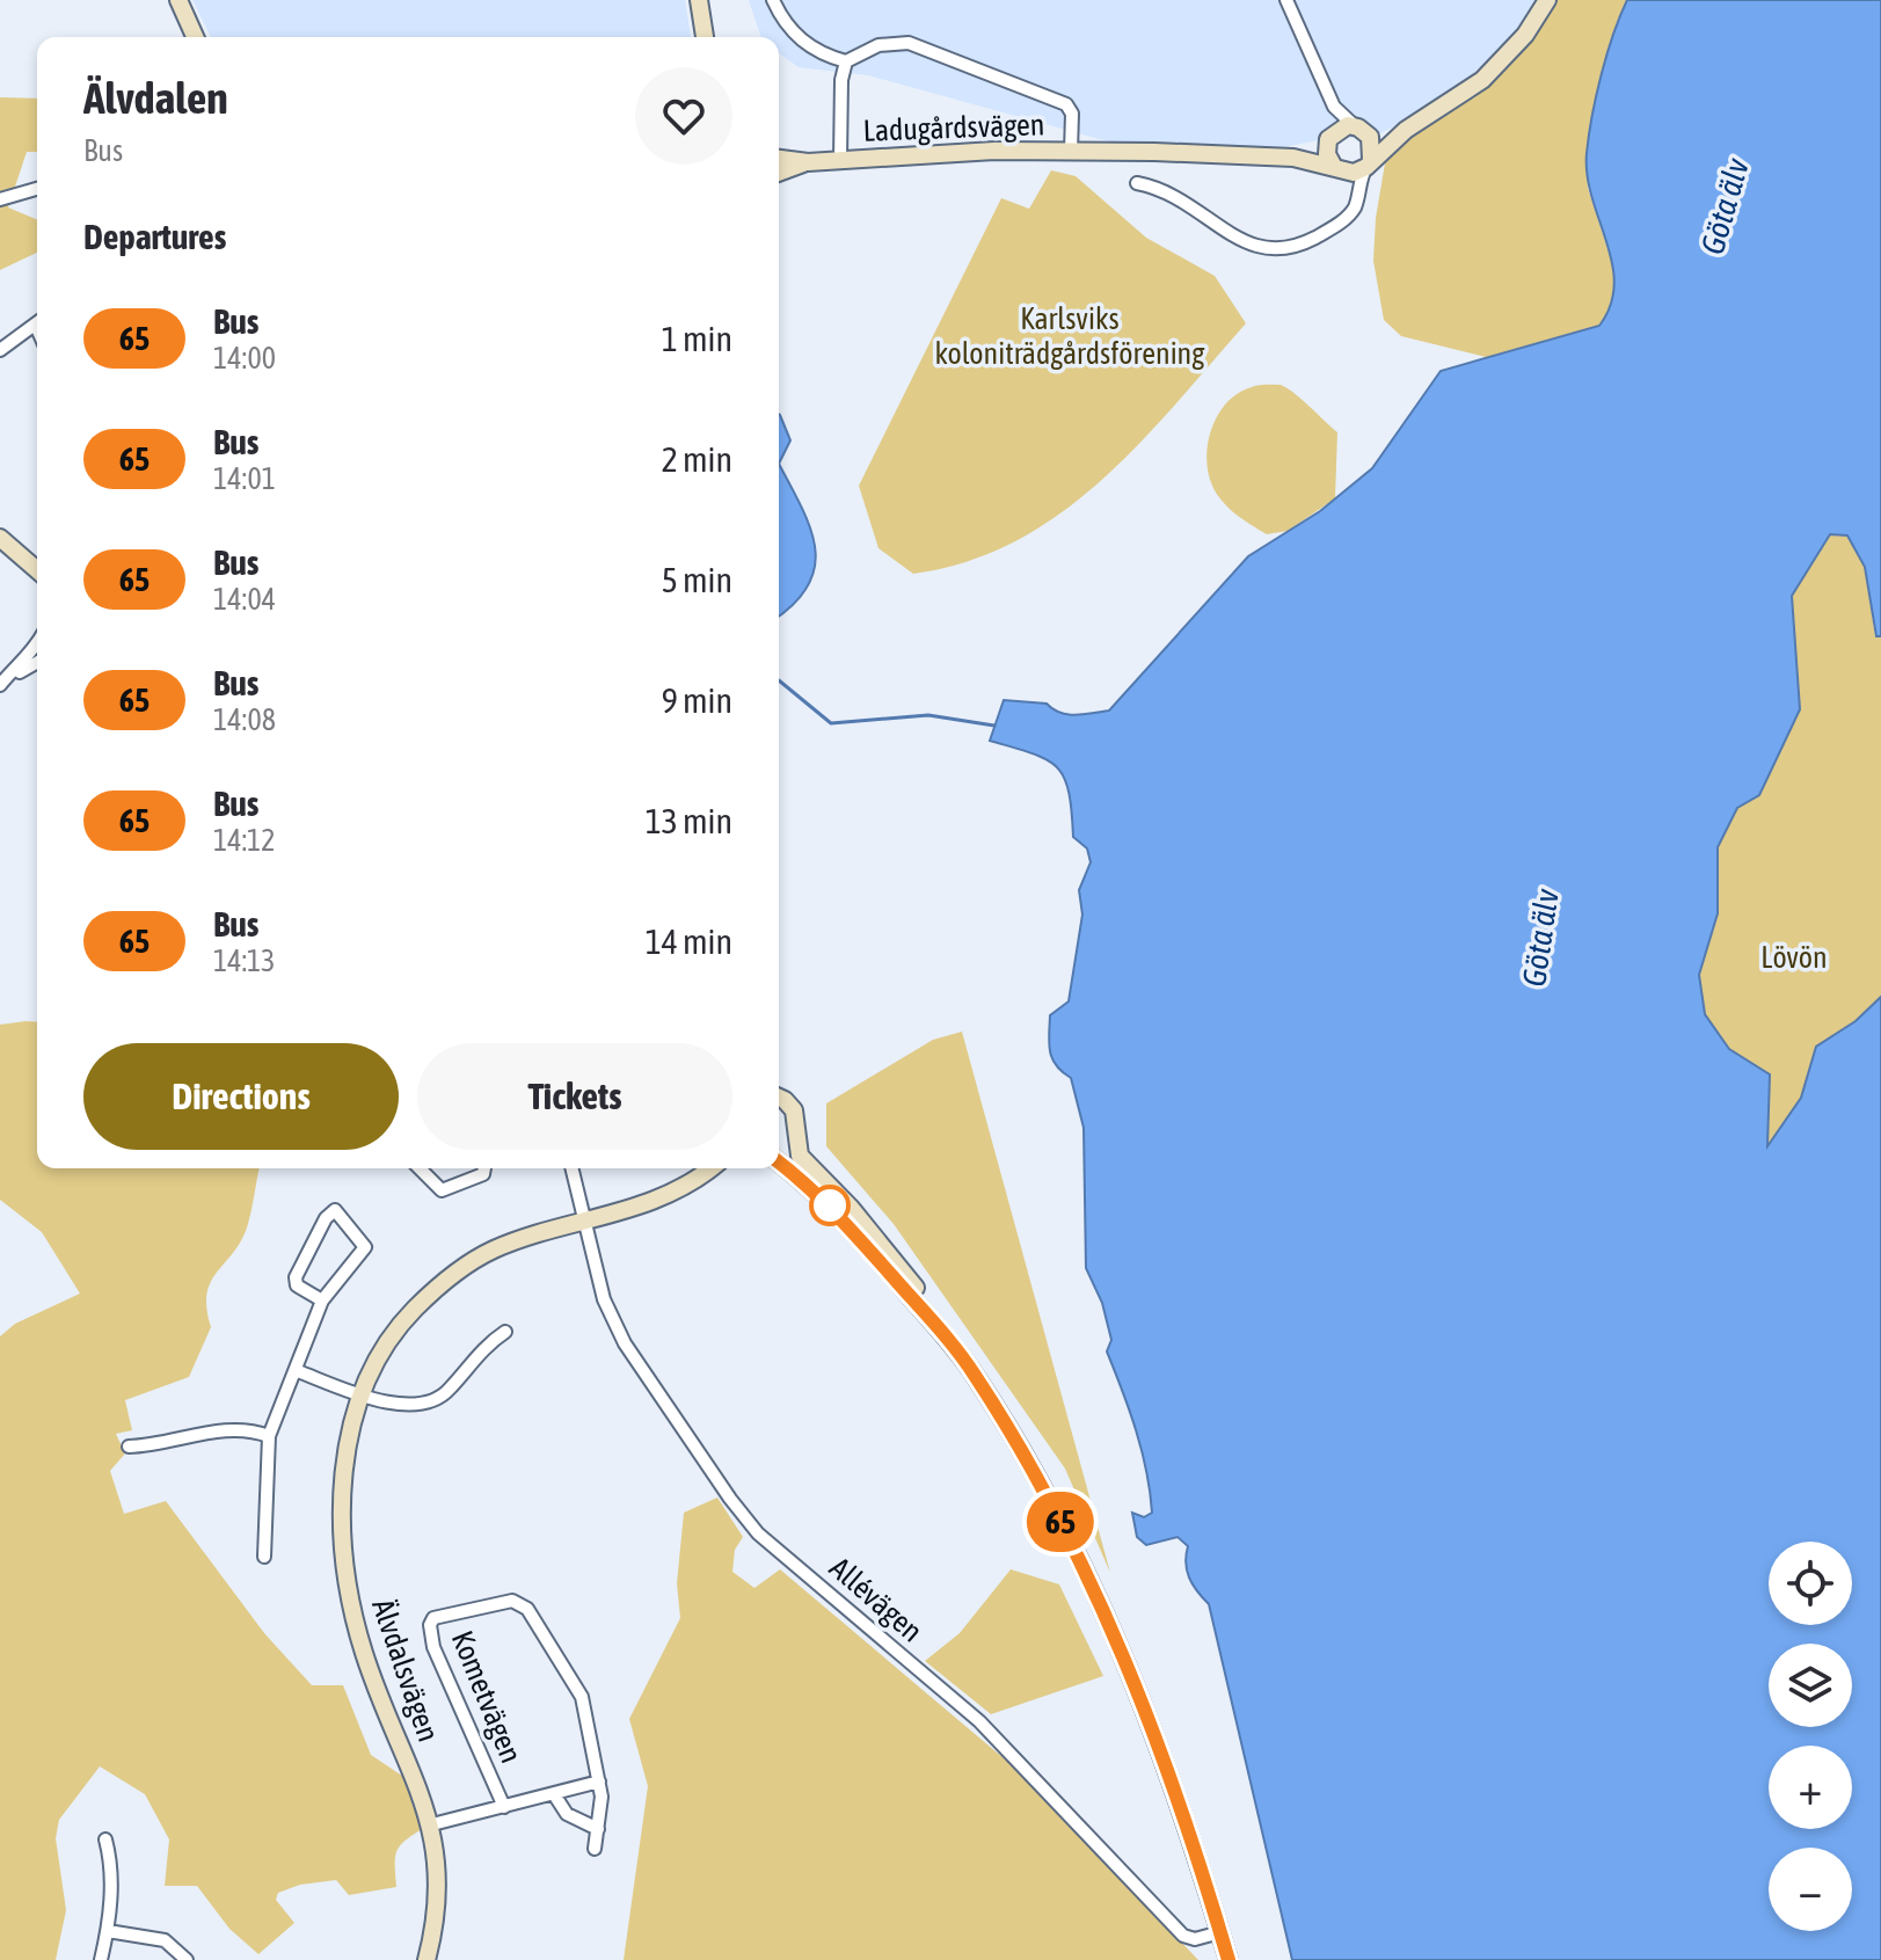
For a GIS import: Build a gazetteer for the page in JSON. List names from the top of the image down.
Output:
{
  "streets": {
    "street": [
      "Ladugårdsvägen",
      "Allévägen",
      "Älvdalsvägen",
      "Kometvägen"
    ]
  },
  "crossings": [
    ["Allévägen", "Älvdalsvägen"],
    ["Älvdalsvägen", "Kometvägen"]
  ],
  "water": ["Göta älv"],
  "parks": ["Karlsviks koloniträdgårdsförening", "Lövön"],
  "lines": ["bus line 65"],
  "page": {
    "on_map": "65",
    "heading": [
      ["Älvdalen", "Bus"],
      "Departures"
    ],
    "list": [
      {
        "mark": "65",
        "name": "Bus",
        "note": "14:00",
        "value": "1 min"
      },
      {
        "mark": "65",
        "name": "Bus",
        "note": "14:01",
        "value": "2 min"
      },
      {
        "mark": "65",
        "name": "Bus",
        "note": "14:04",
        "value": "5 min"
      },
      {
        "mark": "65",
        "name": "Bus",
        "note": "14:08",
        "value": "9 min"
      },
      {
        "mark": "65",
        "name": "Bus",
        "note": "14:12",
        "value": "13 min"
      },
      {
        "mark": "65",
        "name": "Bus",
        "note": "14:13",
        "value": "14 min"
      }
    ],
    "buttons": ["Directions", "Tickets"],
    "map_buttons": ["+", "−"]
  }
}
